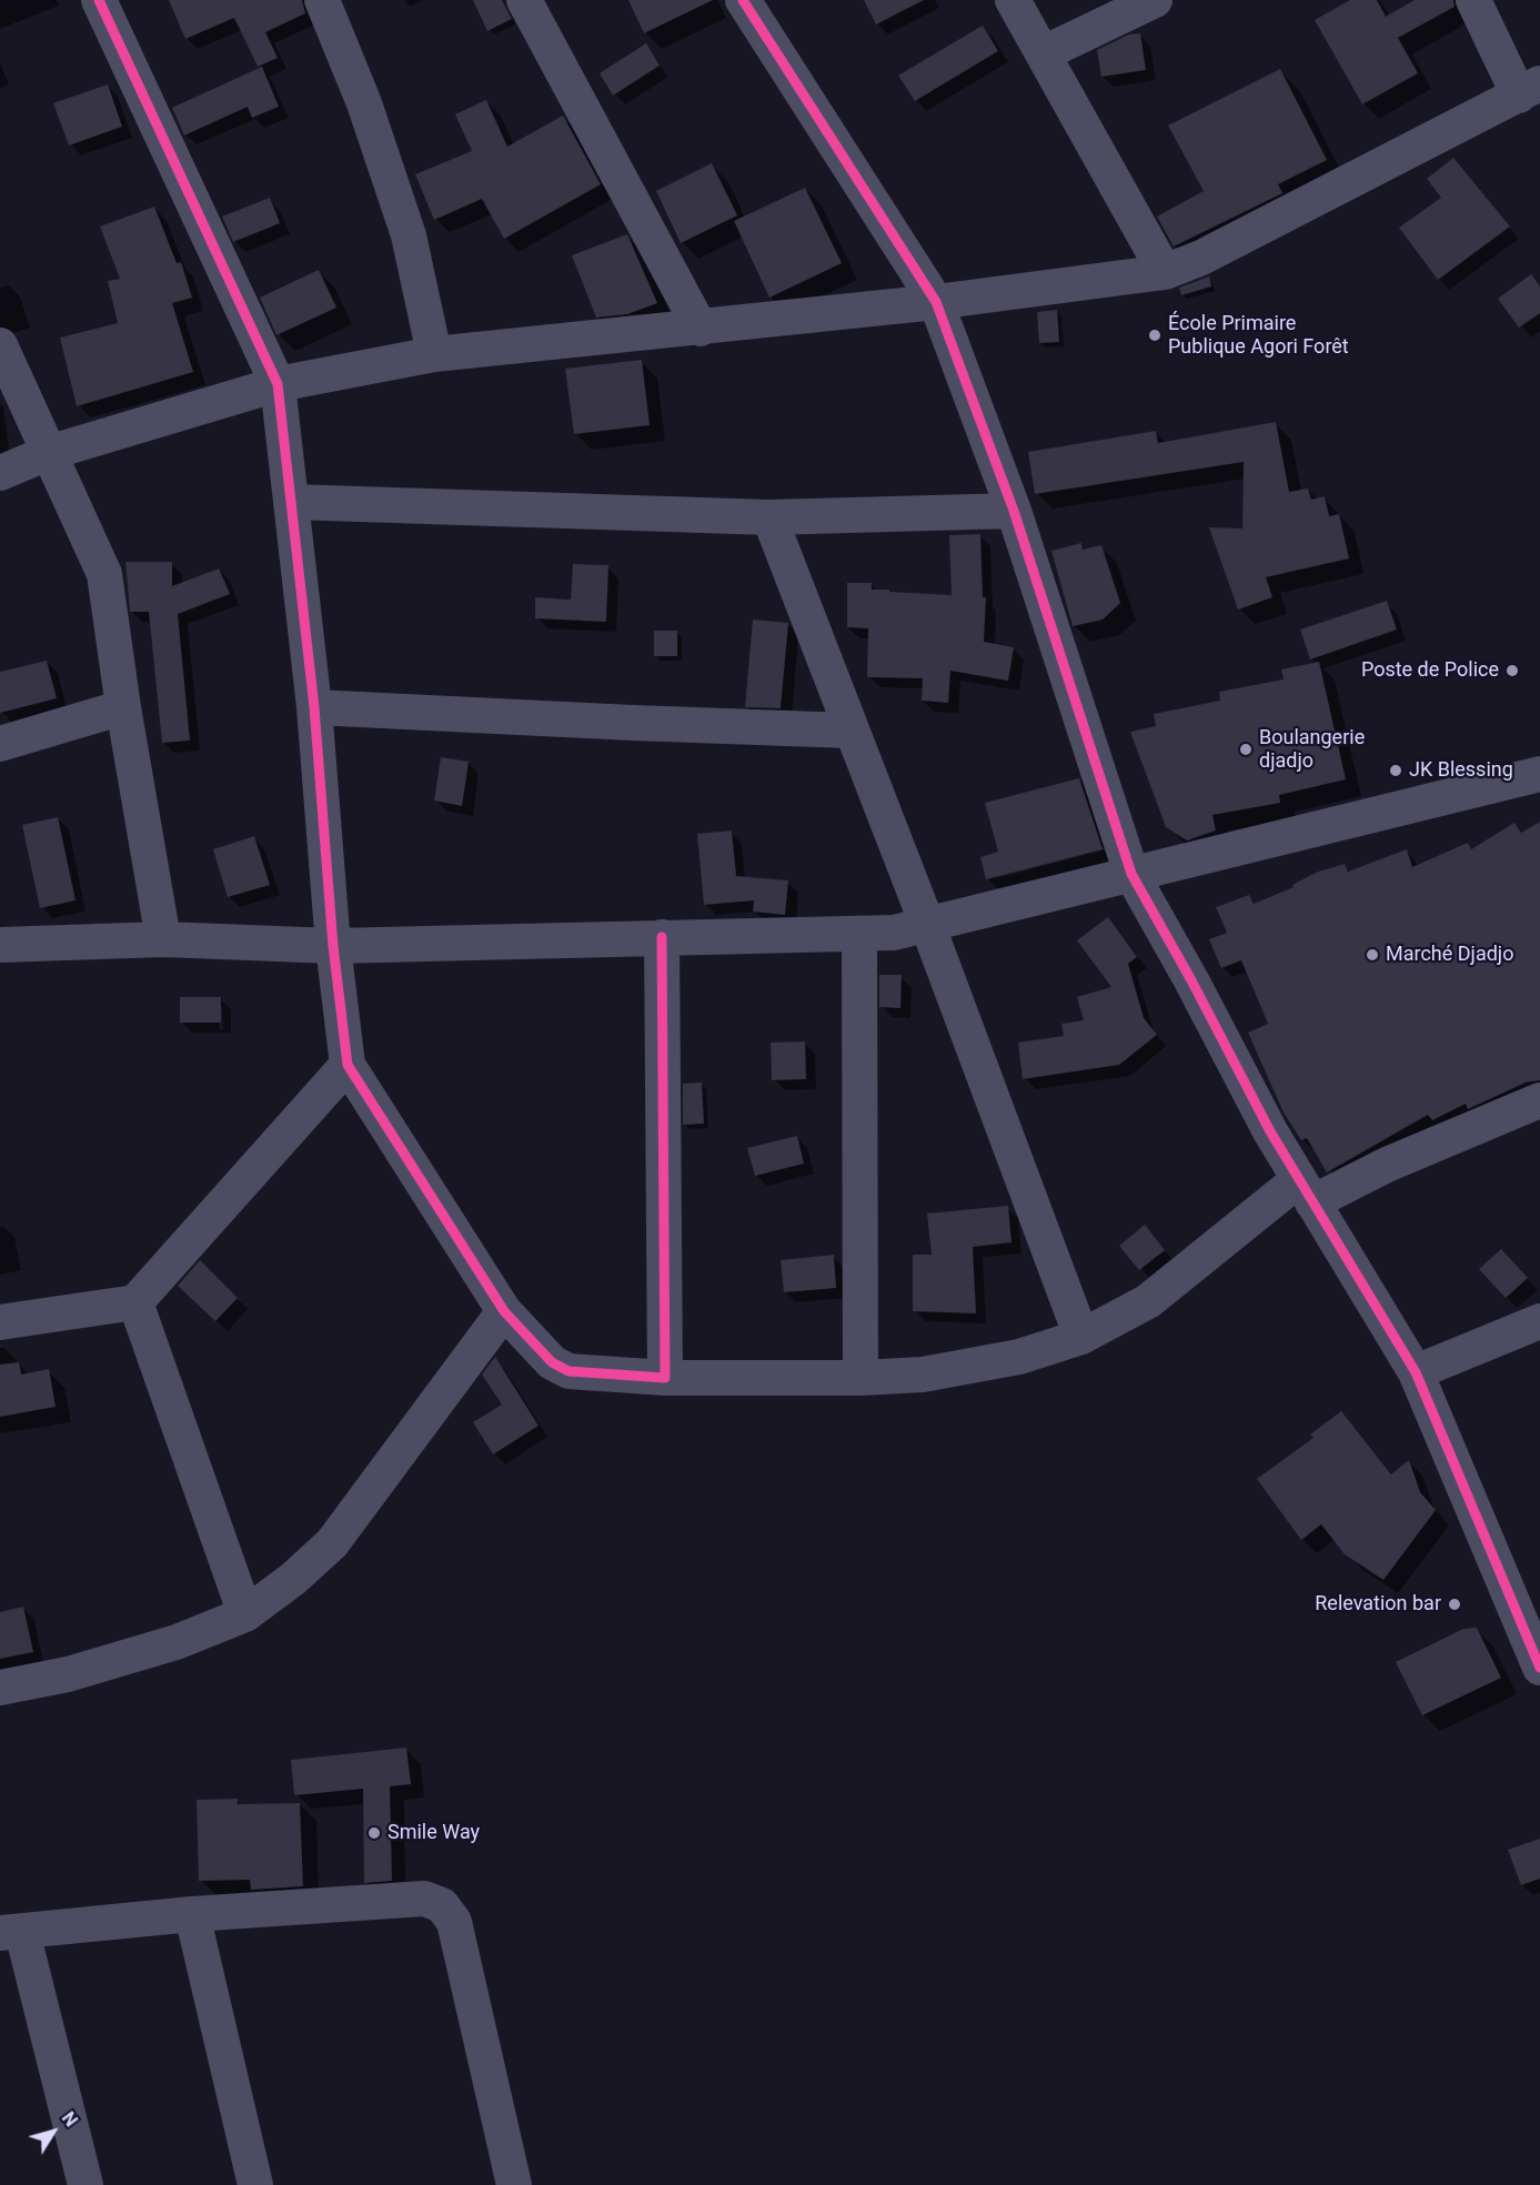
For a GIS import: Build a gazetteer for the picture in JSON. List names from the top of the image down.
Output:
{
  "places": [
    "École Primaire Publique Agori Forêt",
    "Poste de Police",
    "Boulangerie djadjo",
    "JK Blessing",
    "Marché Djadjo",
    "Relevation bar",
    "Smile Way"
  ],
  "north": "top right"
}
